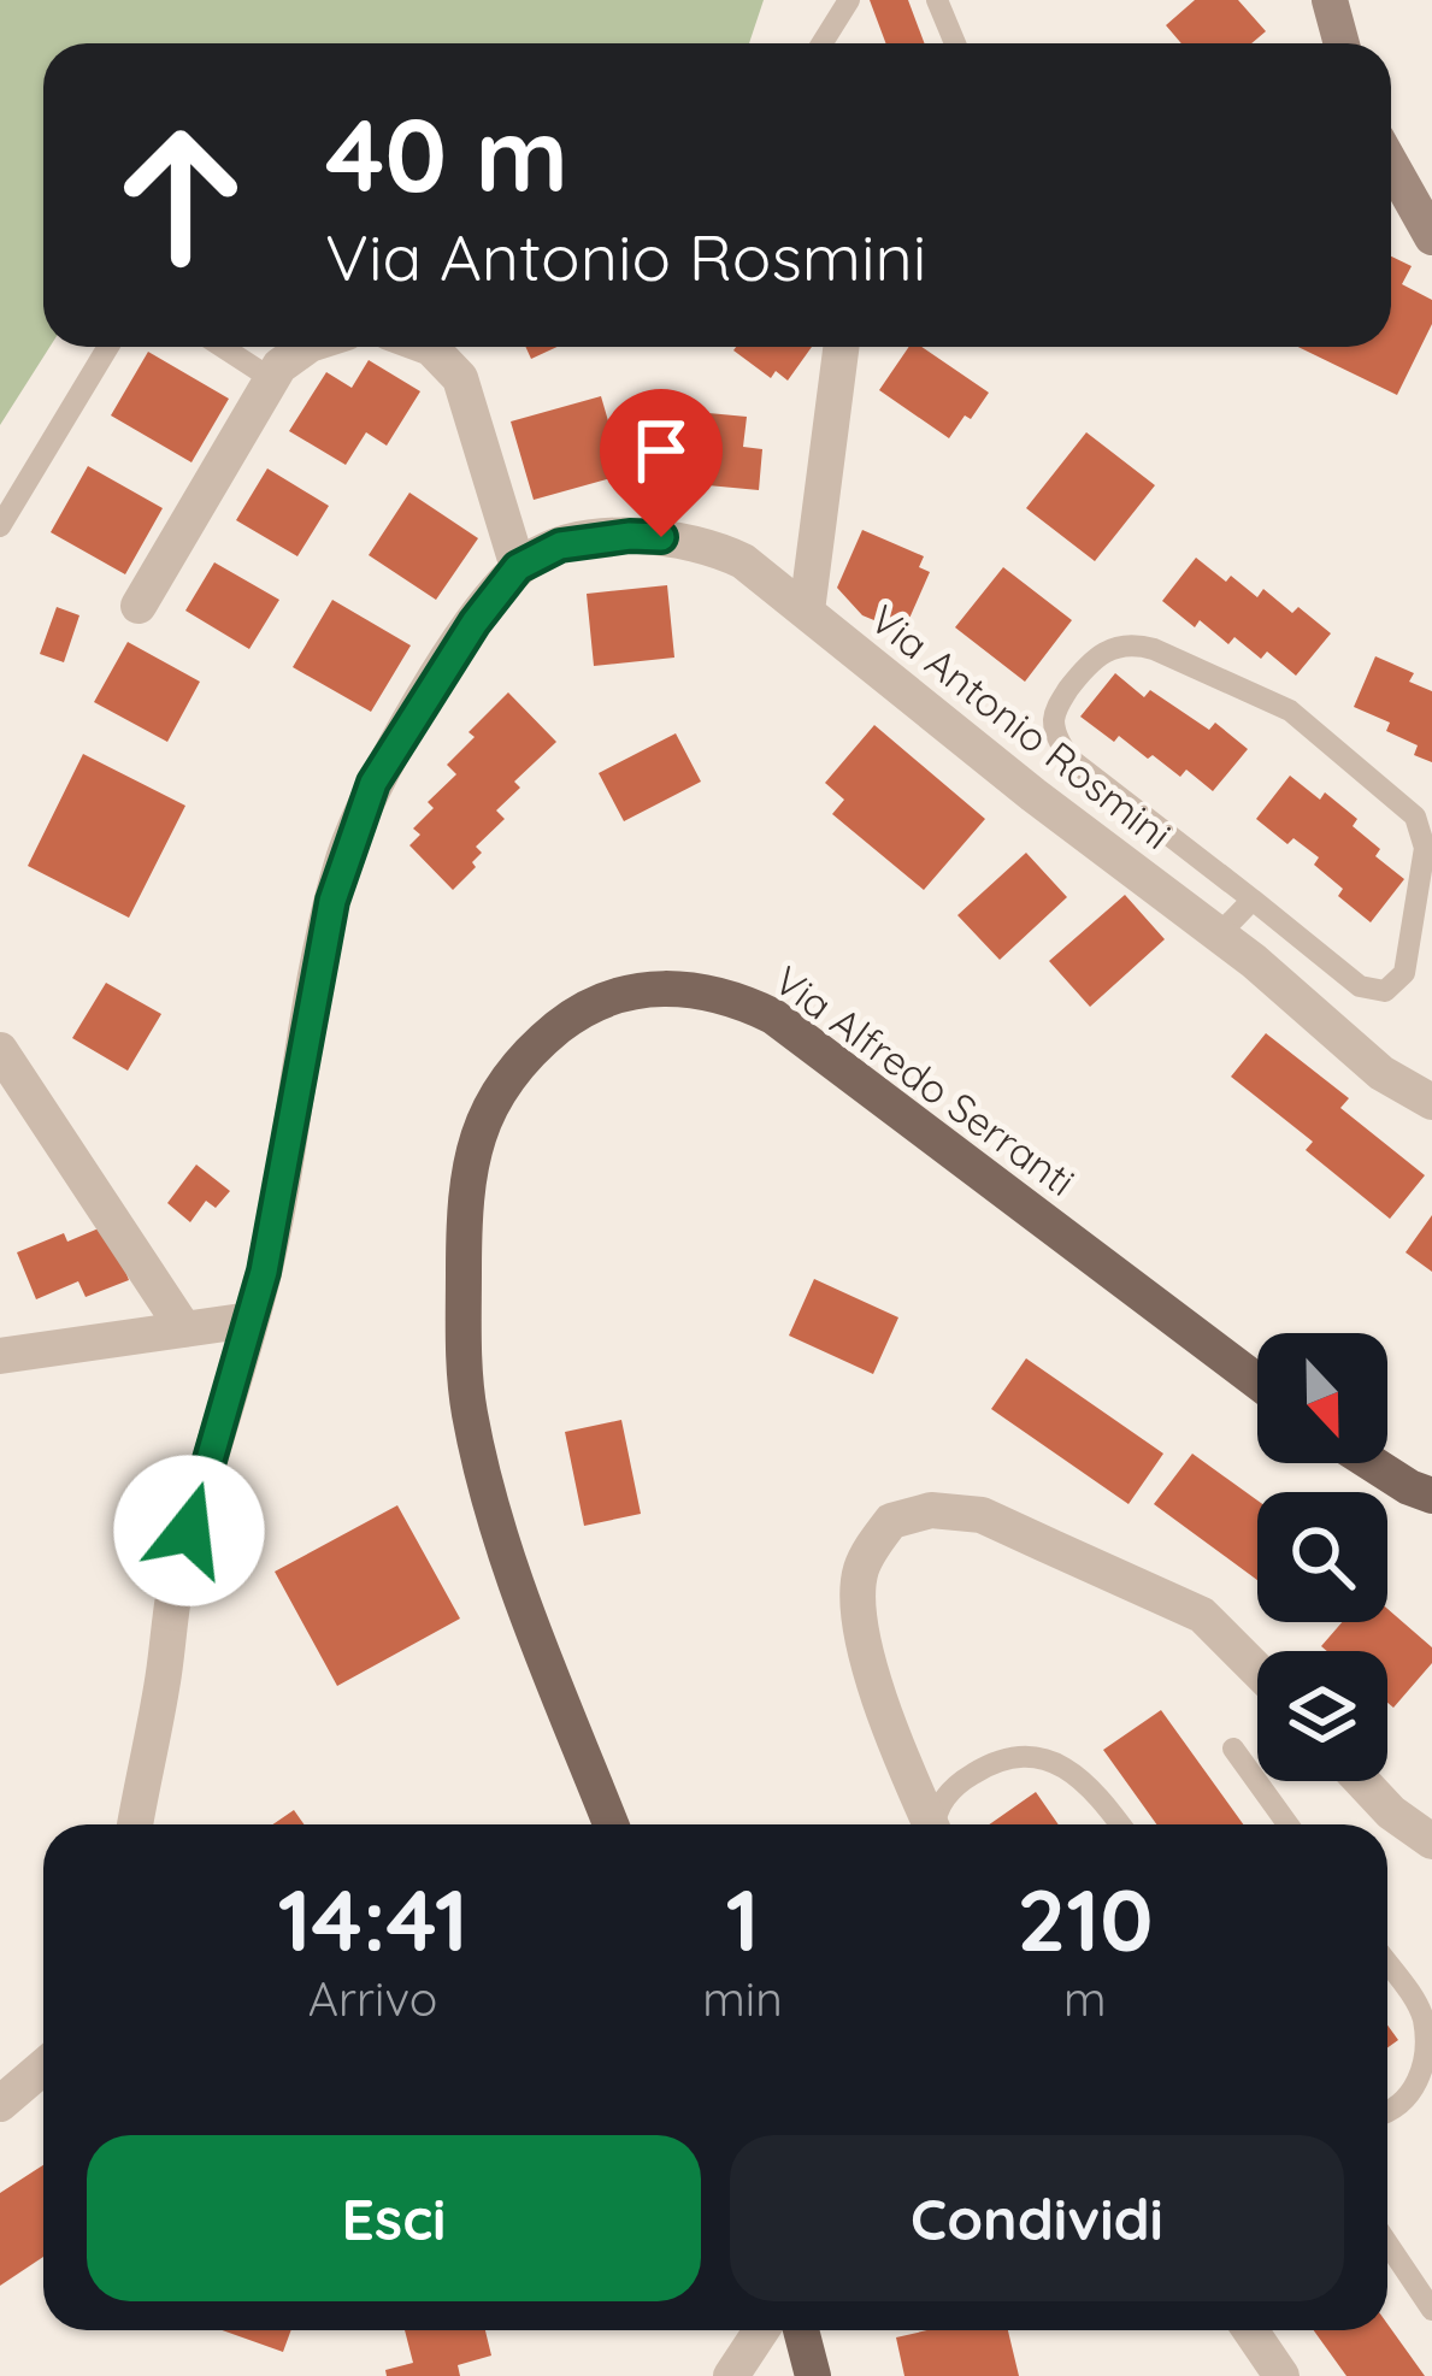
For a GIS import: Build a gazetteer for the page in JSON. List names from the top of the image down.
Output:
{
  "streets": {
    "main road": ["Via Alfredo Serranti"],
    "street": ["Via Antonio Rosmini"]
  },
  "north": "bottom",
  "page": {
    "turn": ["40 m", "Via Antonio Rosmini"],
    "eta": [
      "14:41",
      "Arrivo",
      "1",
      "min",
      "210",
      "m"
    ],
    "buttons": ["Esci", "Condividi"]
  }
}
